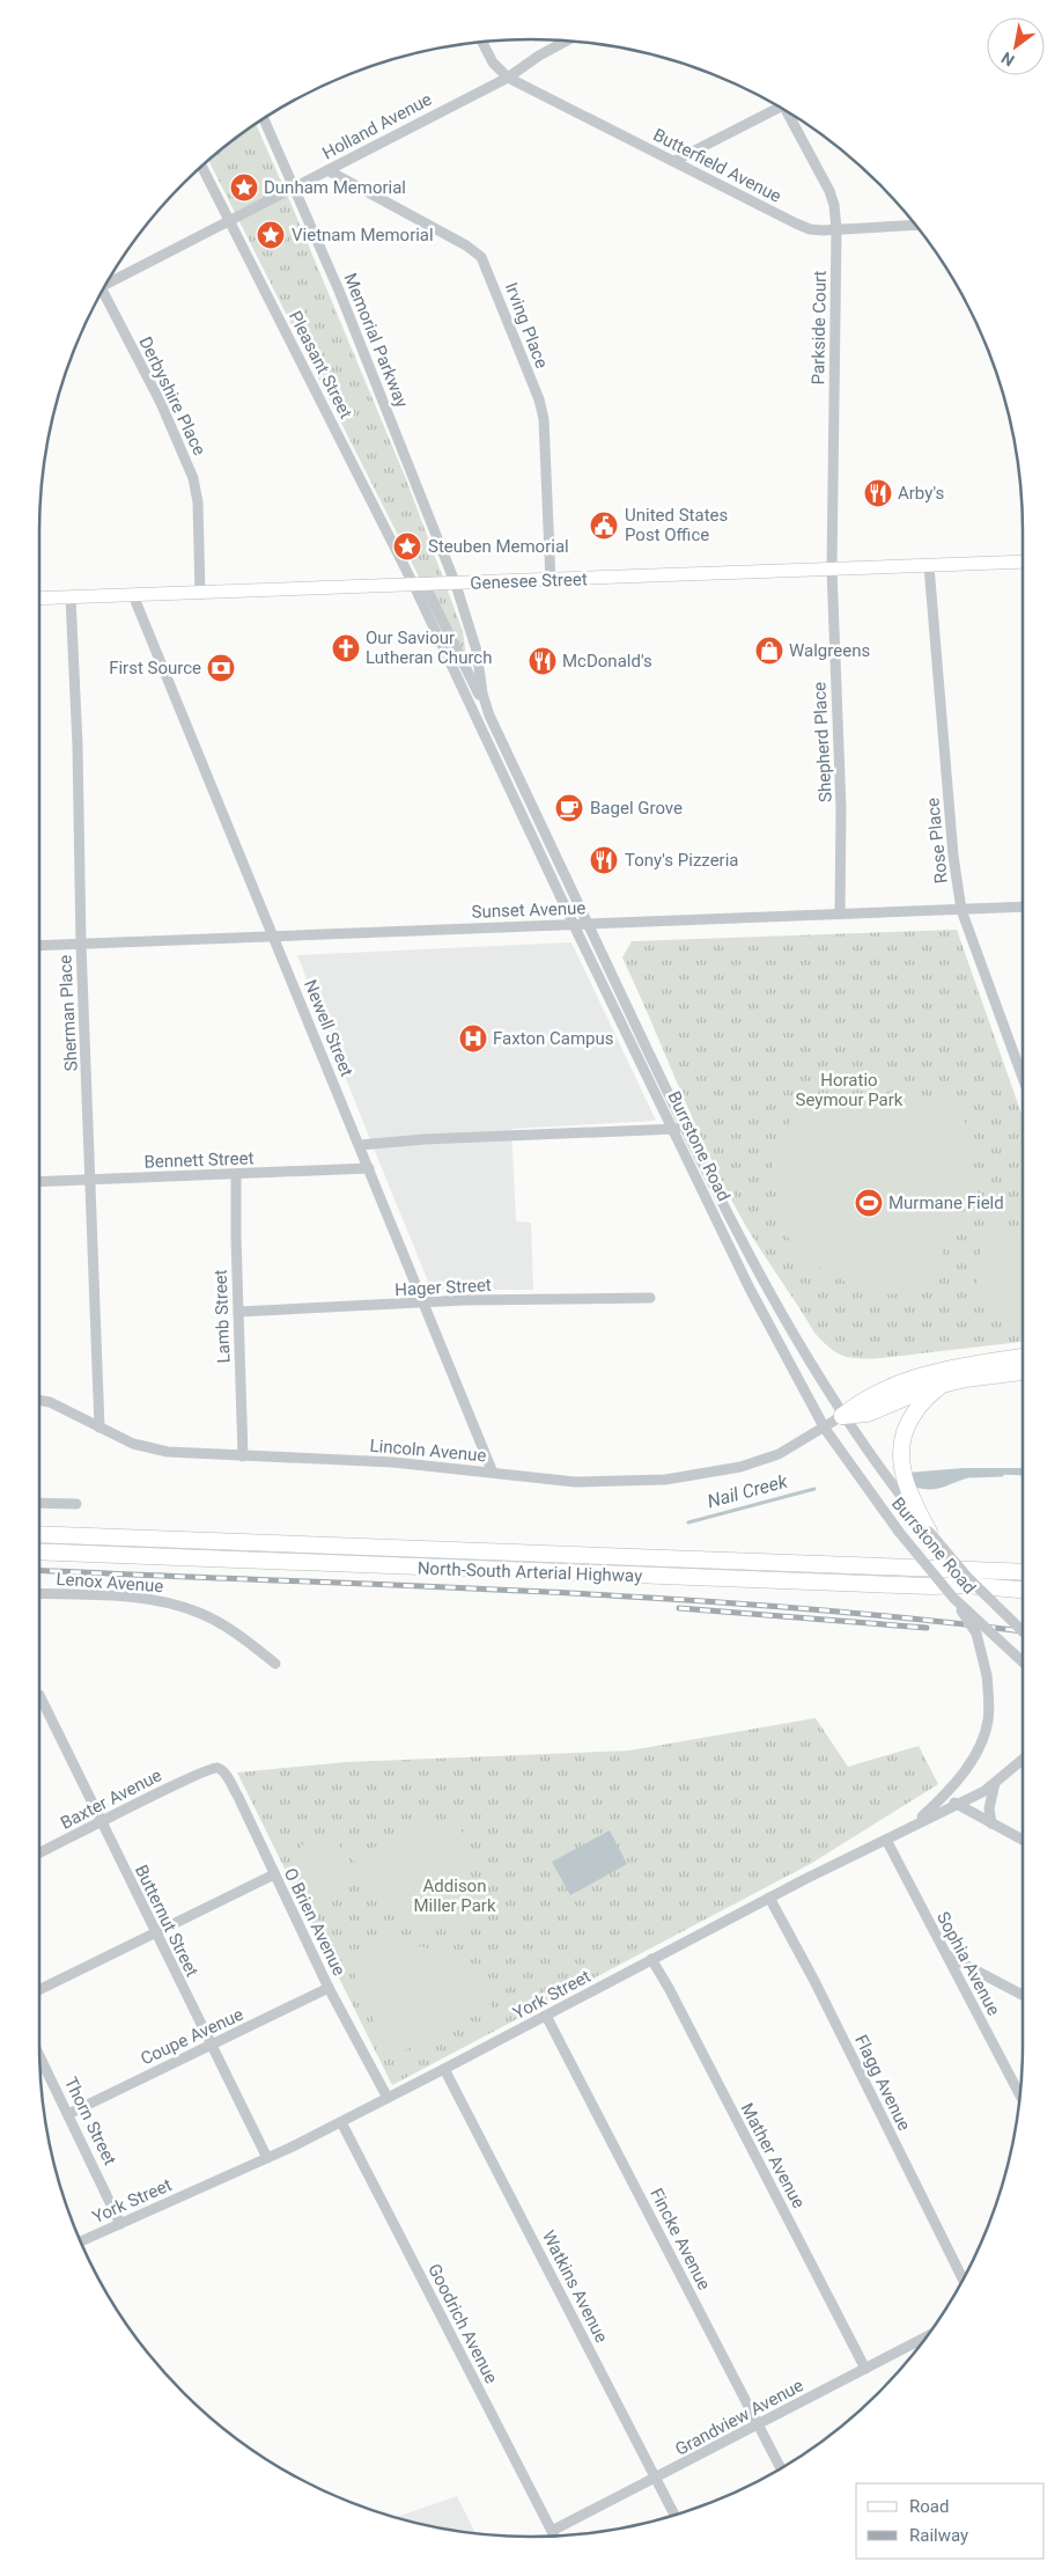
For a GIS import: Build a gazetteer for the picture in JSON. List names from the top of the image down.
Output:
{
  "streets": {
    "highway": ["North-South Arterial Highway"],
    "main road": ["Genesee Street"],
    "street": [
      "Holland Avenue",
      "Butterfield Avenue",
      "Irving Place",
      "Parkside Court",
      "Memorial Parkway",
      "Pleasant Street",
      "Derbyshire Place",
      "Shepherd Place",
      "Rose Place",
      "Sunset Avenue",
      "Sherman Place",
      "Newell Street",
      "Burrstone Road",
      "Bennett Street",
      "Hager Street",
      "Lamb Street",
      "Lincoln Avenue",
      "Lenox Avenue",
      "Baxter Avenue",
      "Butternut Street",
      "O Brien Avenue",
      "Sophia Avenue",
      "York Street",
      "Coupe Avenue",
      "Flagg Avenue",
      "Thorn Street",
      "Mather Avenue",
      "Fincke Avenue",
      "Watkins Avenue",
      "Goodrich Avenue",
      "Grandview Avenue"
    ]
  },
  "crossings": [
    ["Holland Avenue", "Butterfield Avenue"],
    ["Holland Avenue", "Irving Place"],
    ["Holland Avenue", "Memorial Parkway"],
    ["Holland Avenue", "Pleasant Street"],
    ["Butterfield Avenue", "Parkside Court"],
    ["Irving Place", "Genesee Street"],
    ["Parkside Court", "Genesee Street"],
    ["Parkside Court", "Shepherd Place"],
    ["Memorial Parkway", "Genesee Street"],
    ["Memorial Parkway", "Burrstone Road"],
    ["Pleasant Street", "Genesee Street"],
    ["Pleasant Street", "Burrstone Road"],
    ["Derbyshire Place", "Genesee Street"],
    ["Genesee Street", "Shepherd Place"],
    ["Genesee Street", "Rose Place"],
    ["Genesee Street", "Sherman Place"],
    ["Genesee Street", "Newell Street"],
    ["Genesee Street", "Burrstone Road"],
    ["Shepherd Place", "Sunset Avenue"],
    ["Rose Place", "Sunset Avenue"],
    ["Sunset Avenue", "Sherman Place"],
    ["Sunset Avenue", "Newell Street"],
    ["Sunset Avenue", "Burrstone Road"],
    ["Sherman Place", "Bennett Street"],
    ["Sherman Place", "Lincoln Avenue"],
    ["Newell Street", "Bennett Street"],
    ["Newell Street", "Hager Street"],
    ["Newell Street", "Lincoln Avenue"],
    ["Burrstone Road", "Lincoln Avenue"],
    ["Bennett Street", "Lamb Street"],
    ["Hager Street", "Lamb Street"],
    ["Lamb Street", "Lincoln Avenue"],
    ["Baxter Avenue", "Butternut Street"],
    ["Baxter Avenue", "O Brien Avenue"],
    ["Butternut Street", "York Street"],
    ["Butternut Street", "Coupe Avenue"],
    ["O Brien Avenue", "York Street"],
    ["O Brien Avenue", "Coupe Avenue"],
    ["Sophia Avenue", "York Street"],
    ["York Street", "Flagg Avenue"],
    ["York Street", "Thorn Street"],
    ["York Street", "Mather Avenue"],
    ["York Street", "Fincke Avenue"],
    ["York Street", "Watkins Avenue"],
    ["York Street", "Goodrich Avenue"],
    ["Coupe Avenue", "Thorn Street"],
    ["Mather Avenue", "Grandview Avenue"],
    ["Fincke Avenue", "Grandview Avenue"],
    ["Watkins Avenue", "Grandview Avenue"],
    ["Goodrich Avenue", "Grandview Avenue"]
  ],
  "water": ["Nail Creek"],
  "parks": ["Horatio Seymour Park", "Addison Miller Park"],
  "places": {
    "place": ["Dunham Memorial", "Vietnam Memorial", "Steuben Memorial"],
    "restaurant": ["Arby's", "McDonald's", "Tony's Pizzeria"],
    "public building": ["United States Post Office"],
    "church": ["Our Saviour Lutheran Church"],
    "shop": ["Walgreens"],
    "bank": ["First Source"],
    "cafe": ["Bagel Grove"],
    "hospital": ["Faxton Campus"],
    "sports": ["Murmane Field"]
  },
  "legend": ["Road", "Railway"],
  "north": "bottom left"
}
